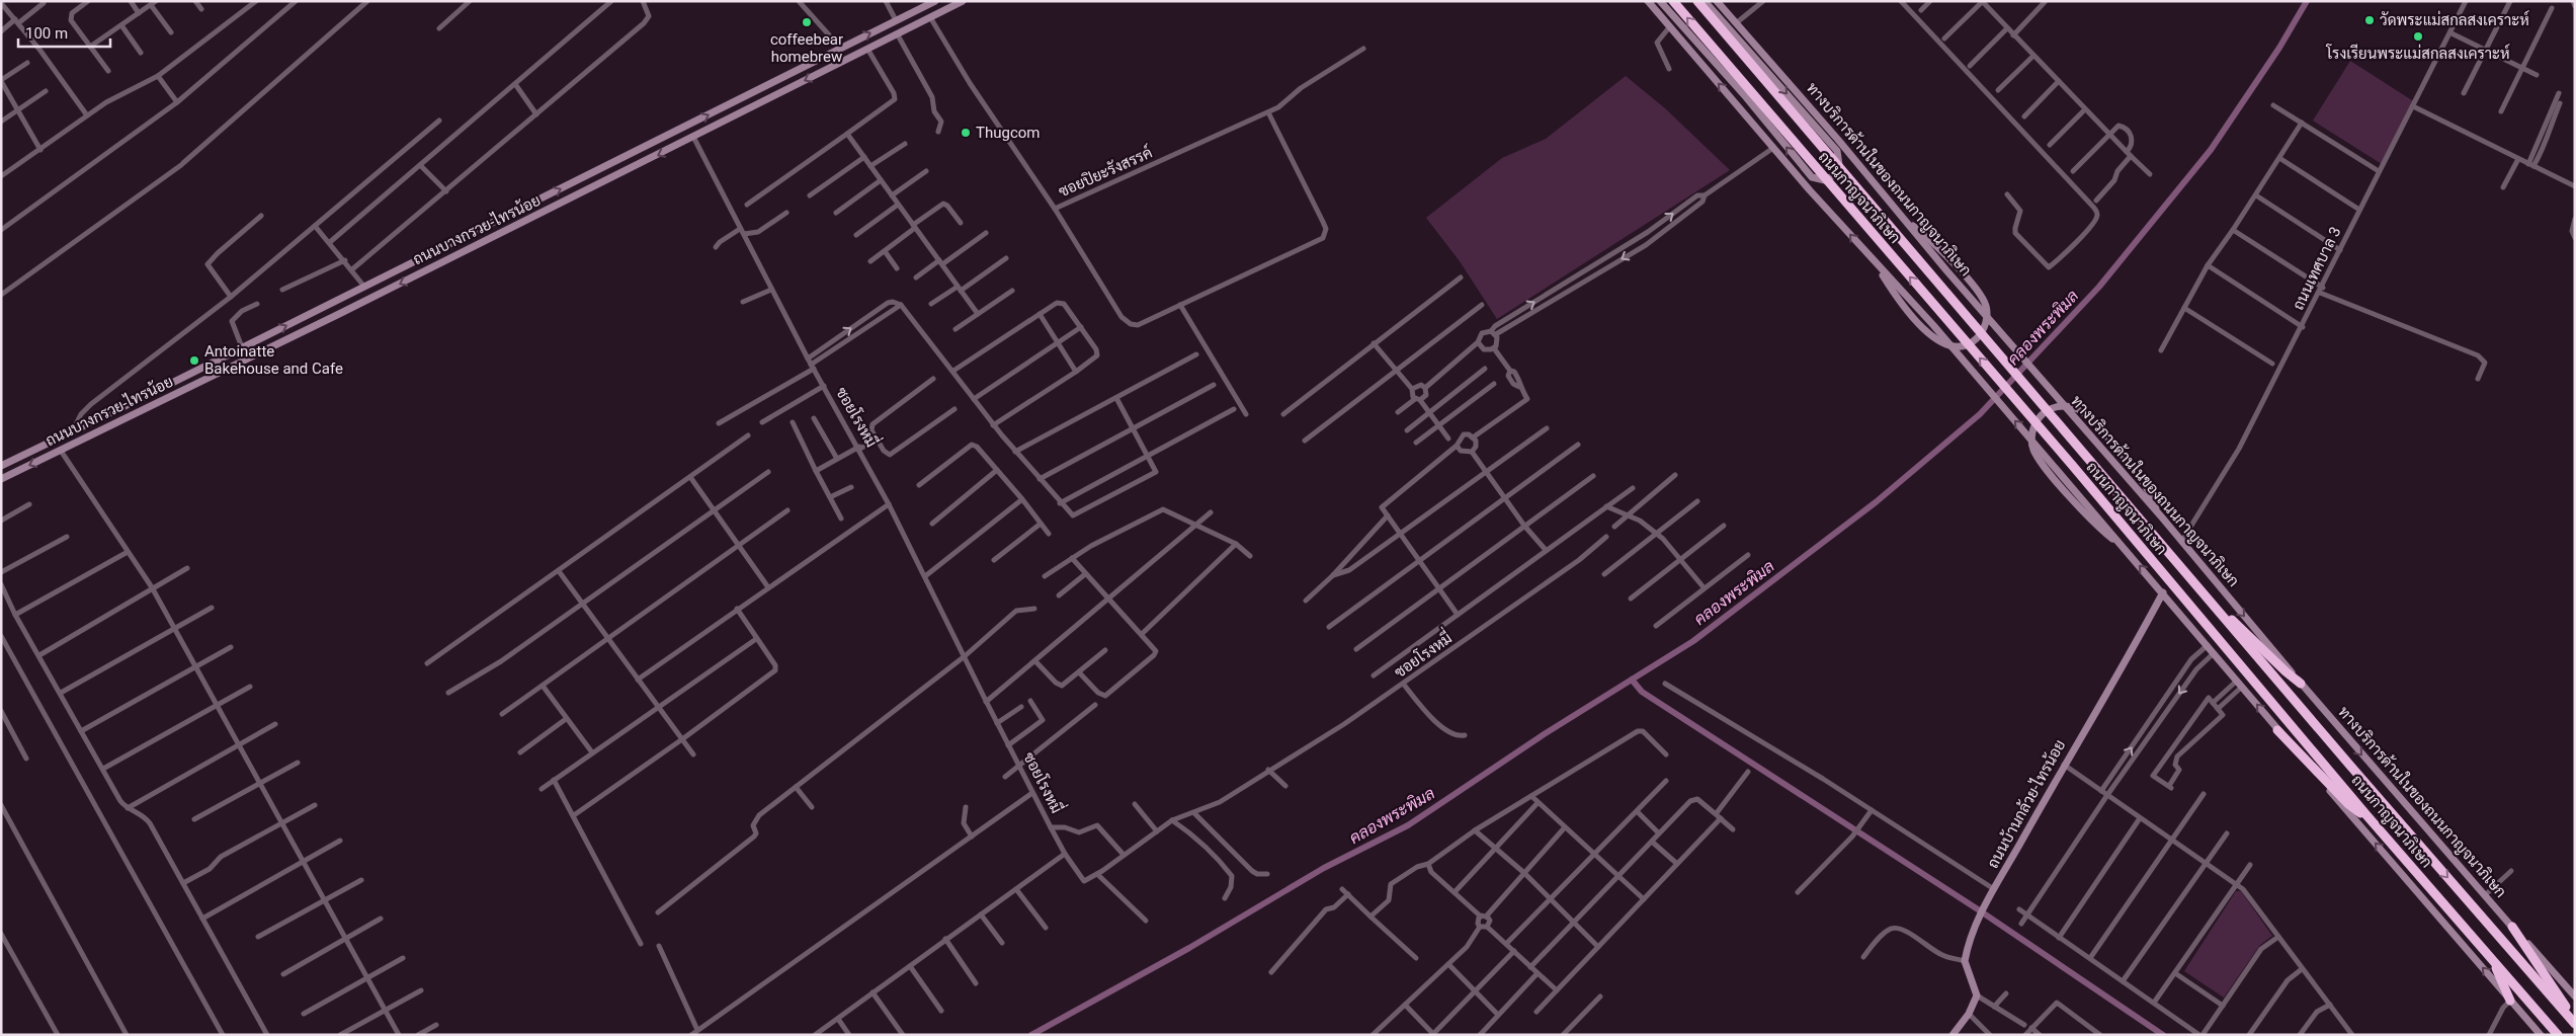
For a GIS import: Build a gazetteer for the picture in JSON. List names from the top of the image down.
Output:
{
  "streets": {
    "highway": ["ถนนกาญจนาภิเษก"],
    "main road": ["ทางบริการด้านในของถนนกาญจนาภิเษก", "ถนนบางกรวย-ไทรน้อย", "ถนนบ้านกล้วย-ไทรน้อย"],
    "street": ["ซอยปิยะรังสรรค์", "ถนนเทศบาล 3", "ซอยโรงหมี่"]
  },
  "crossings": [
    ["ซอยปิยะรังสรรค์", "ถนนบางกรวย-ไทรน้อย"],
    ["ทางบริการด้านในของถนนกาญจนาภิเษก", "ถนนเทศบาล 3"],
    ["ถนนบางกรวย-ไทรน้อย", "ซอยโรงหมี่"]
  ],
  "water": ["คลองพระพิมล"],
  "places": [
    "วัดพระแม่สกลสงเคราะห์",
    "coffeebear homebrew",
    "โรงเรียนพระแม่สกลสงเคราะห์",
    "Thugcom",
    "Antoinatte Bakehouse and Cafe"
  ],
  "scale_bar": "100 m"
}
